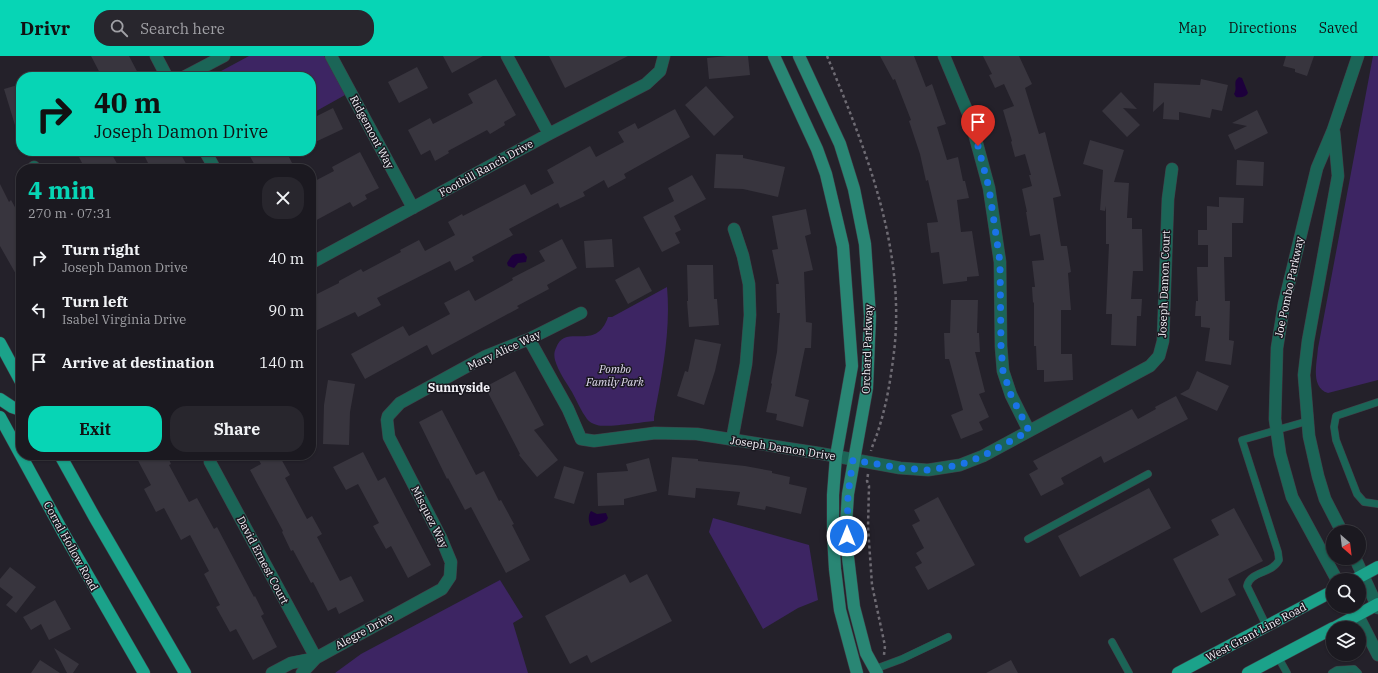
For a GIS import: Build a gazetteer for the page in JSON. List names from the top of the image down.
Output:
{
  "streets": {
    "main road": ["Corral Hollow Road", "West Grant Line Road"],
    "street": [
      "Ridgemont Way",
      "Foothill Ranch Drive",
      "Joseph Damon Court",
      "Joe Pombo Parkway",
      "Orchard Parkway",
      "Mary Alice Way",
      "Joseph Damon Drive",
      "Misquez Way",
      "David Ernest Court",
      "Alegre Drive"
    ]
  },
  "crossings": [
    ["Ridgemont Way", "Foothill Ranch Drive"],
    ["Joseph Damon Court", "Joseph Damon Drive"],
    ["Orchard Parkway", "Joseph Damon Drive"],
    ["Mary Alice Way", "Joseph Damon Drive"],
    ["Mary Alice Way", "Misquez Way"],
    ["Misquez Way", "Alegre Drive"],
    ["David Ernest Court", "Alegre Drive"]
  ],
  "districts": ["Sunnyside"],
  "parks": ["Pombo Family Park"],
  "north": "bottom right",
  "page": {
    "header": "Drivr",
    "search": "Search here",
    "nav": ["Map", "Directions", "Saved"],
    "turn": ["40 m", "Joseph Damon Drive"],
    "heading": ["4 min", "270 m · 07:31"],
    "list": [
      {
        "name": "Turn right",
        "note": "Joseph Damon Drive",
        "value": "40 m"
      },
      {
        "name": "Turn left",
        "note": "Isabel Virginia Drive",
        "value": "90 m"
      },
      {
        "name": "Arrive at destination",
        "value": "140 m"
      }
    ],
    "buttons": ["Exit", "Share"]
  }
}
